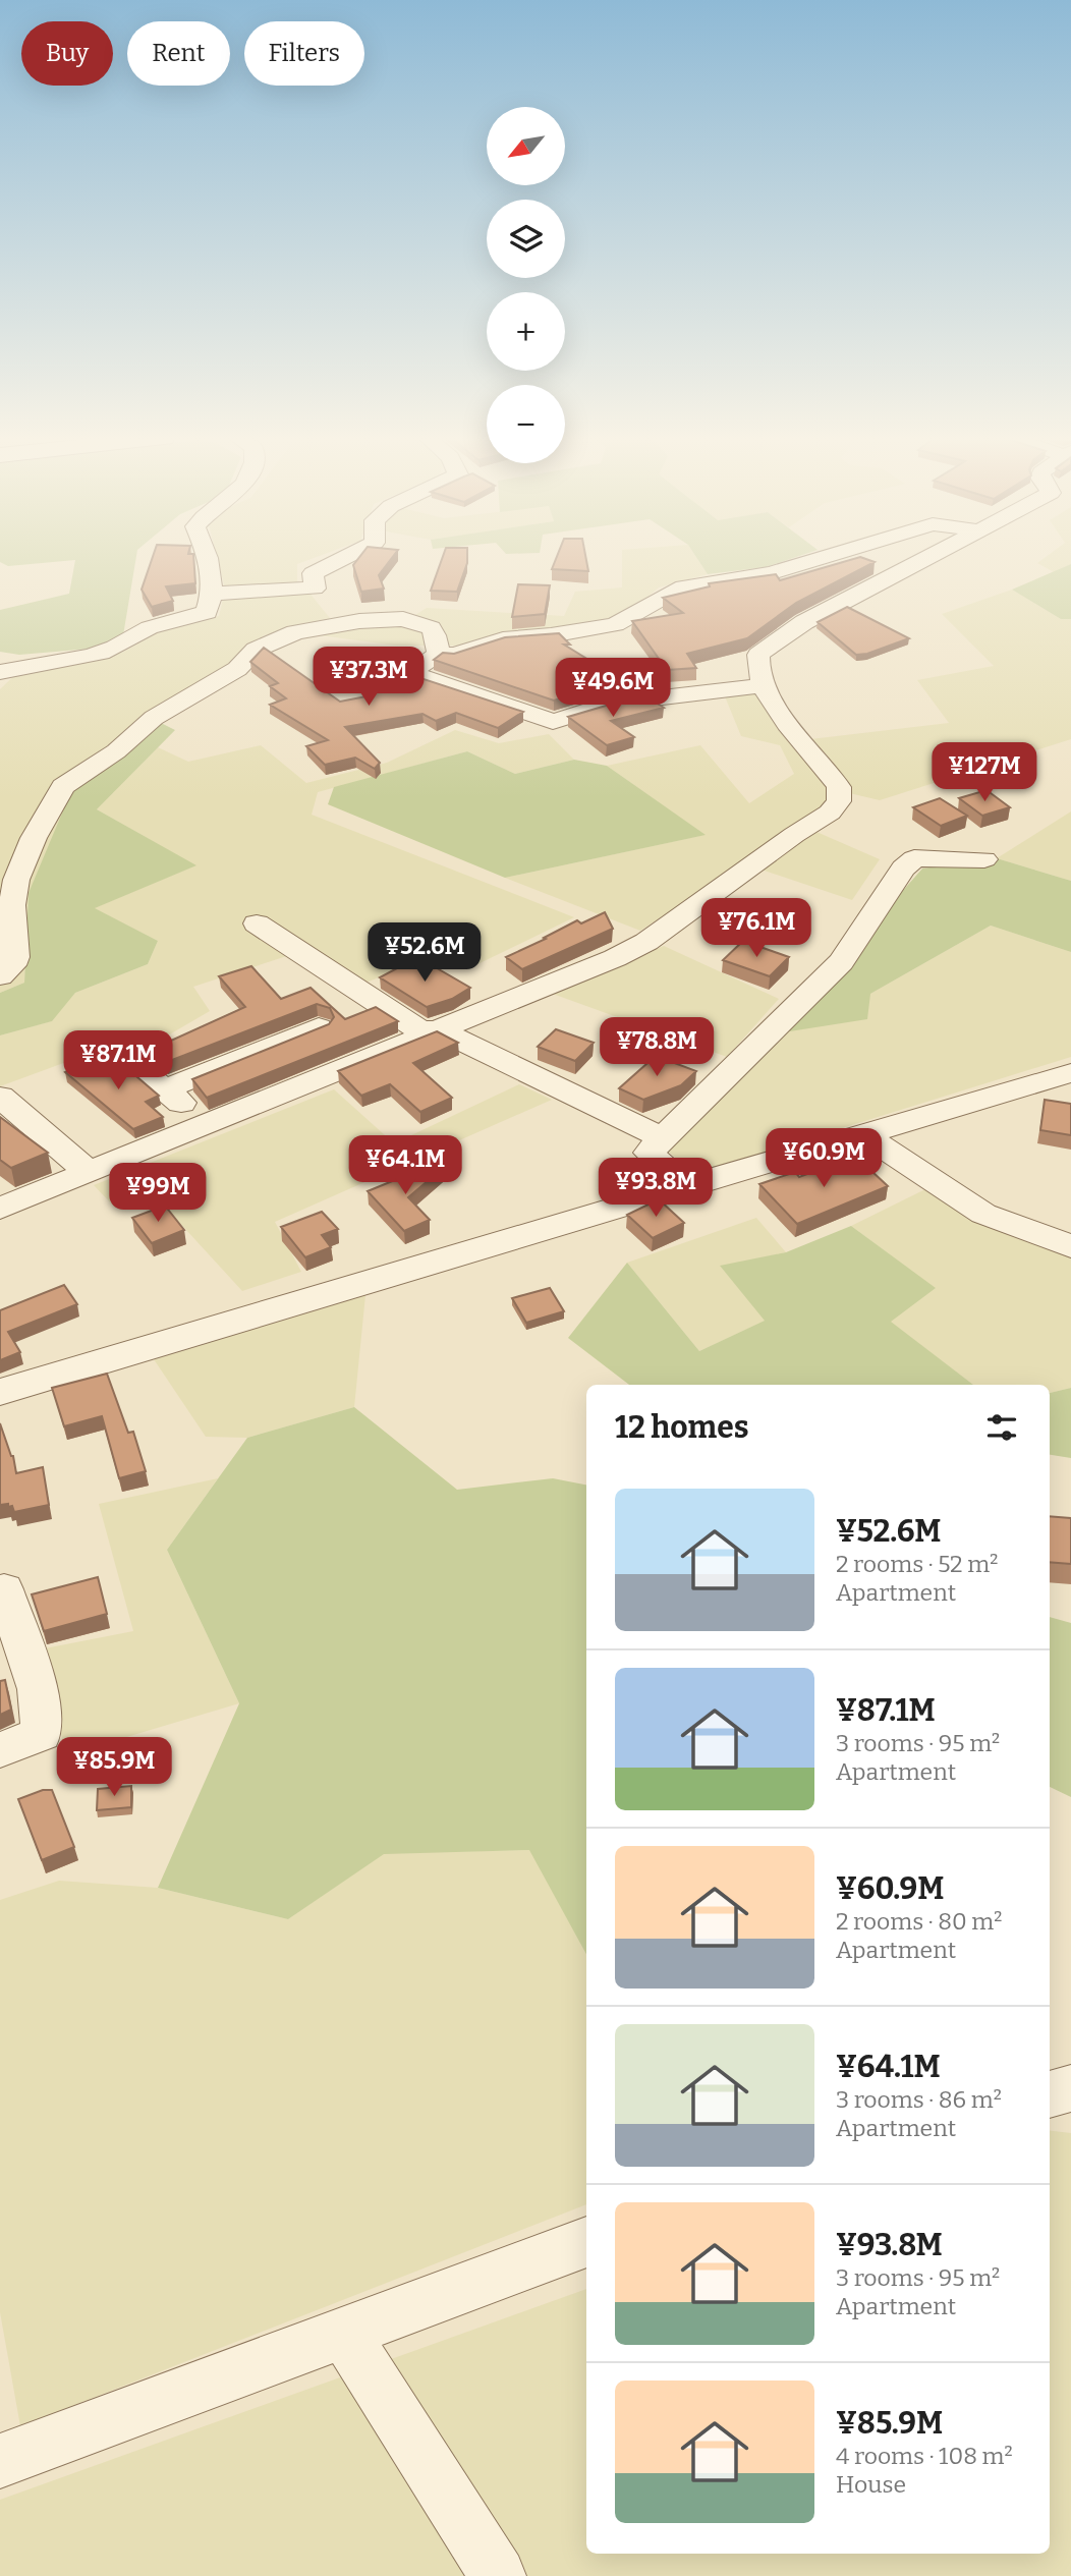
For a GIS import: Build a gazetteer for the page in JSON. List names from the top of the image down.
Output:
{
  "north": "bottom left",
  "page": {
    "chip": ["Buy", "Rent", "Filters"],
    "map_buttons": ["+", "−"],
    "price": [
      "¥37.3M",
      "¥49.6M",
      "¥127M",
      "¥76.1M",
      "¥52.6M",
      "¥78.8M",
      "¥87.1M",
      "¥60.9M",
      "¥64.1M",
      "¥93.8M",
      "¥99M",
      "¥85.9M"
    ],
    "heading": "12 homes",
    "list": [
      {
        "name": "¥52.6M",
        "note": "2 rooms · 52 m² · Apartment"
      },
      {
        "name": "¥87.1M",
        "note": "3 rooms · 95 m² · Apartment"
      },
      {
        "name": "¥60.9M",
        "note": "2 rooms · 80 m² · Apartment"
      },
      {
        "name": "¥64.1M",
        "note": "3 rooms · 86 m² · Apartment"
      },
      {
        "name": "¥93.8M",
        "note": "3 rooms · 95 m² · Apartment"
      },
      {
        "name": "¥85.9M",
        "note": "4 rooms · 108 m² · House"
      }
    ]
  }
}
